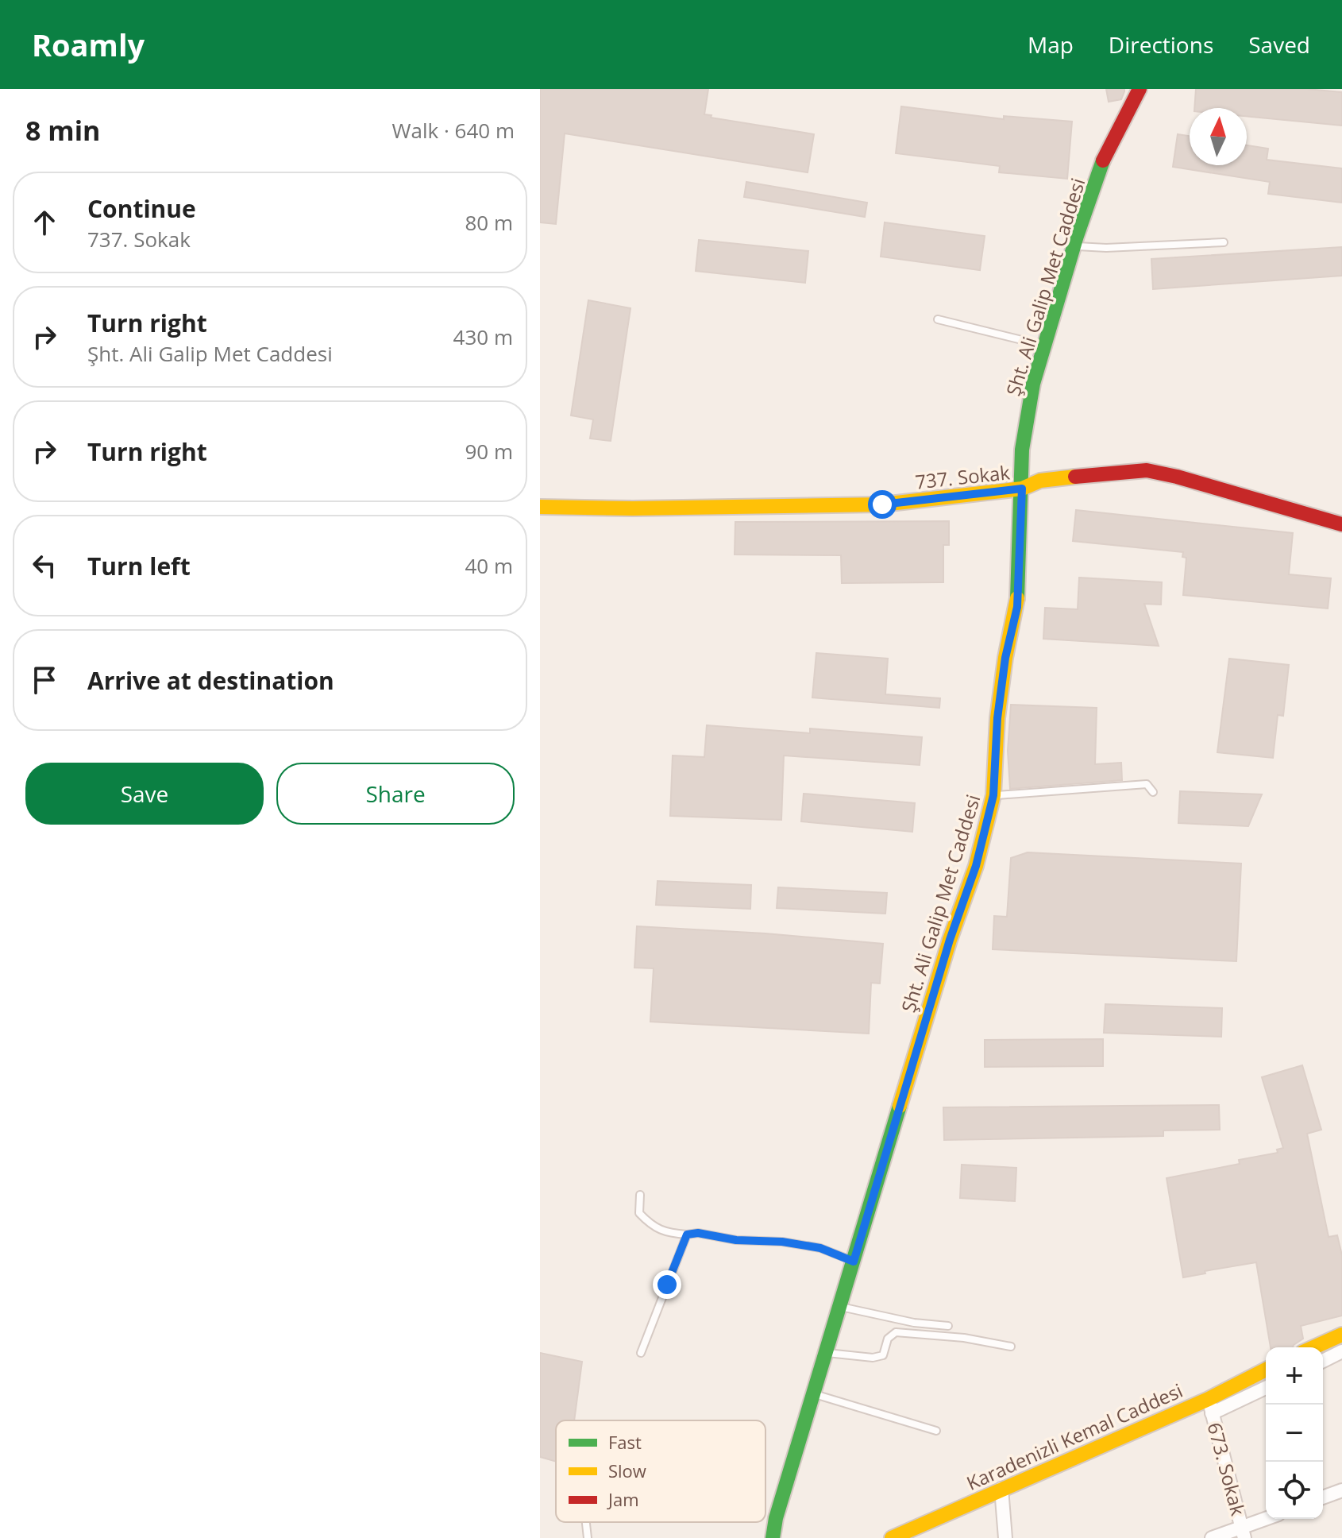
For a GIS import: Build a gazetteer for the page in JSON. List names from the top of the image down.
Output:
{
  "streets": {
    "street": [
      "Şht. Ali Galip Met Caddesi",
      "737. Sokak",
      "Karadenizli Kemal Caddesi",
      "673. Sokak"
    ]
  },
  "crossings": [
    ["Şht. Ali Galip Met Caddesi", "737. Sokak"],
    ["Karadenizli Kemal Caddesi", "673. Sokak"]
  ],
  "legend": ["Fast", "Slow", "Jam"],
  "north": "top",
  "page": {
    "header": "Roamly",
    "nav": ["Map", "Directions", "Saved"],
    "heading": ["8 min", "Walk · 640 m"],
    "list": [
      ["Continue", "737. Sokak", "80 m"],
      ["Turn right", "Şht. Ali Galip Met Caddesi", "430 m"],
      ["Turn right", "90 m"],
      ["Turn left", "40 m"],
      "Arrive at destination"
    ],
    "buttons": ["Save", "Share"],
    "map_buttons": ["+", "−"]
  }
}
